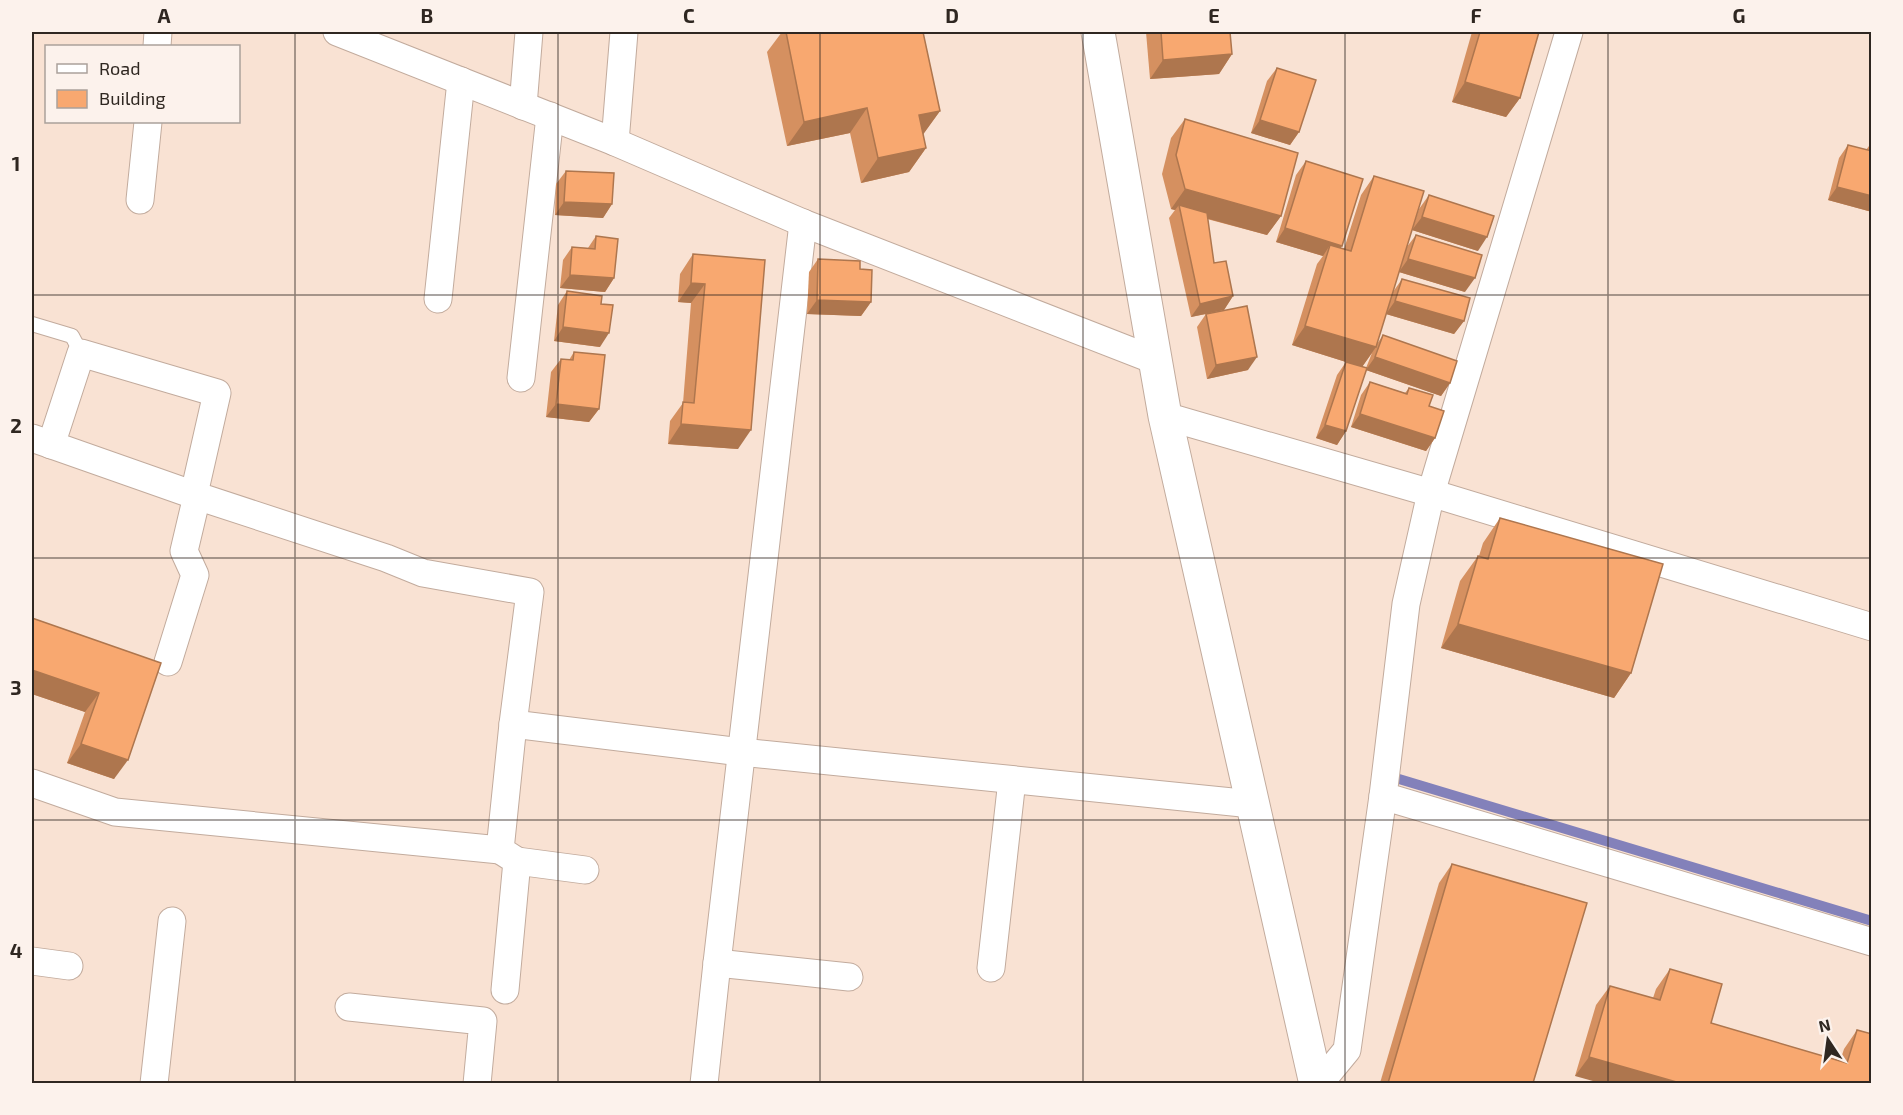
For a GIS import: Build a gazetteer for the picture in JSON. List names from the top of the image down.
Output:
{
  "legend": ["Road", "Building"],
  "north": "top",
  "grid": {
    "columns": [
      "A",
      "B",
      "C",
      "D",
      "E",
      "F",
      "G"
    ],
    "rows": [
      "1",
      "2",
      "3",
      "4"
    ]
  }
}
